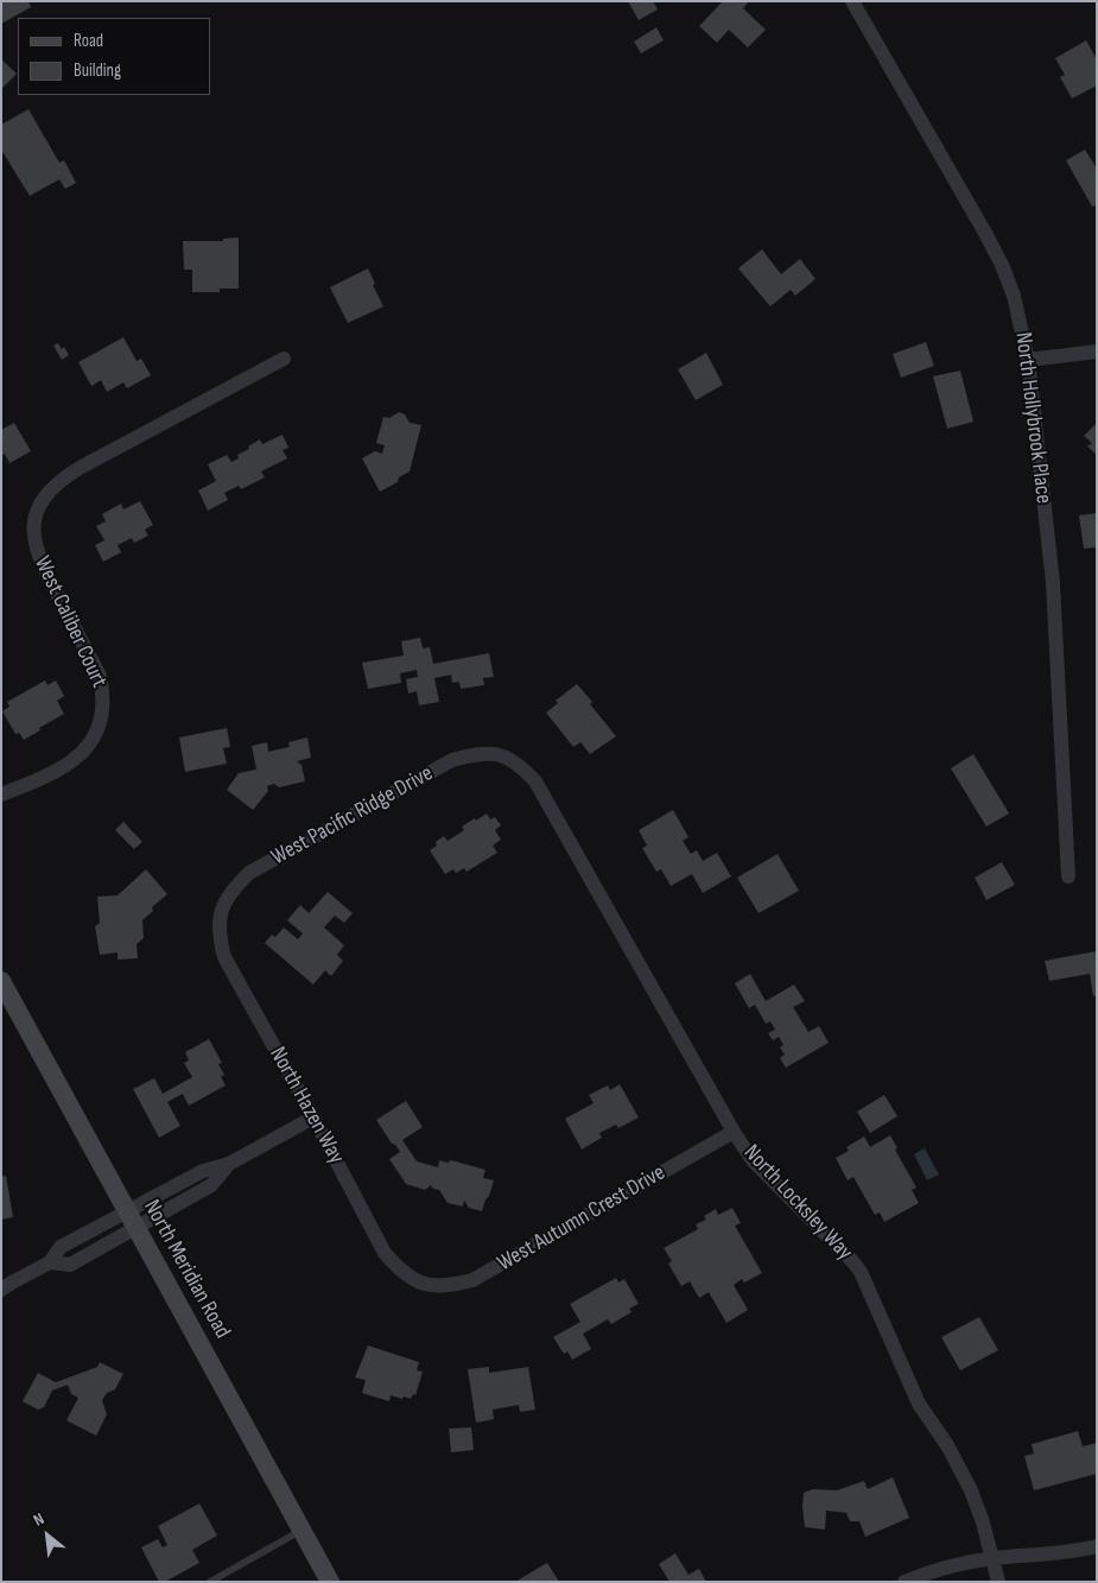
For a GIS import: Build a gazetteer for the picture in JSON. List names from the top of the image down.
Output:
{
  "streets": {
    "street": [
      "North Hollybrook Place",
      "West Caliber Court",
      "West Pacific Ridge Drive",
      "North Hazen Way",
      "North Locksley Way",
      "West Autumn Crest Drive",
      "North Meridian Road"
    ]
  },
  "crossings": [
    ["West Pacific Ridge Drive", "North Hazen Way"],
    ["West Pacific Ridge Drive", "North Locksley Way"],
    ["North Hazen Way", "West Autumn Crest Drive"],
    ["North Locksley Way", "West Autumn Crest Drive"]
  ],
  "legend": ["Road", "Building"],
  "north": "top left"
}
